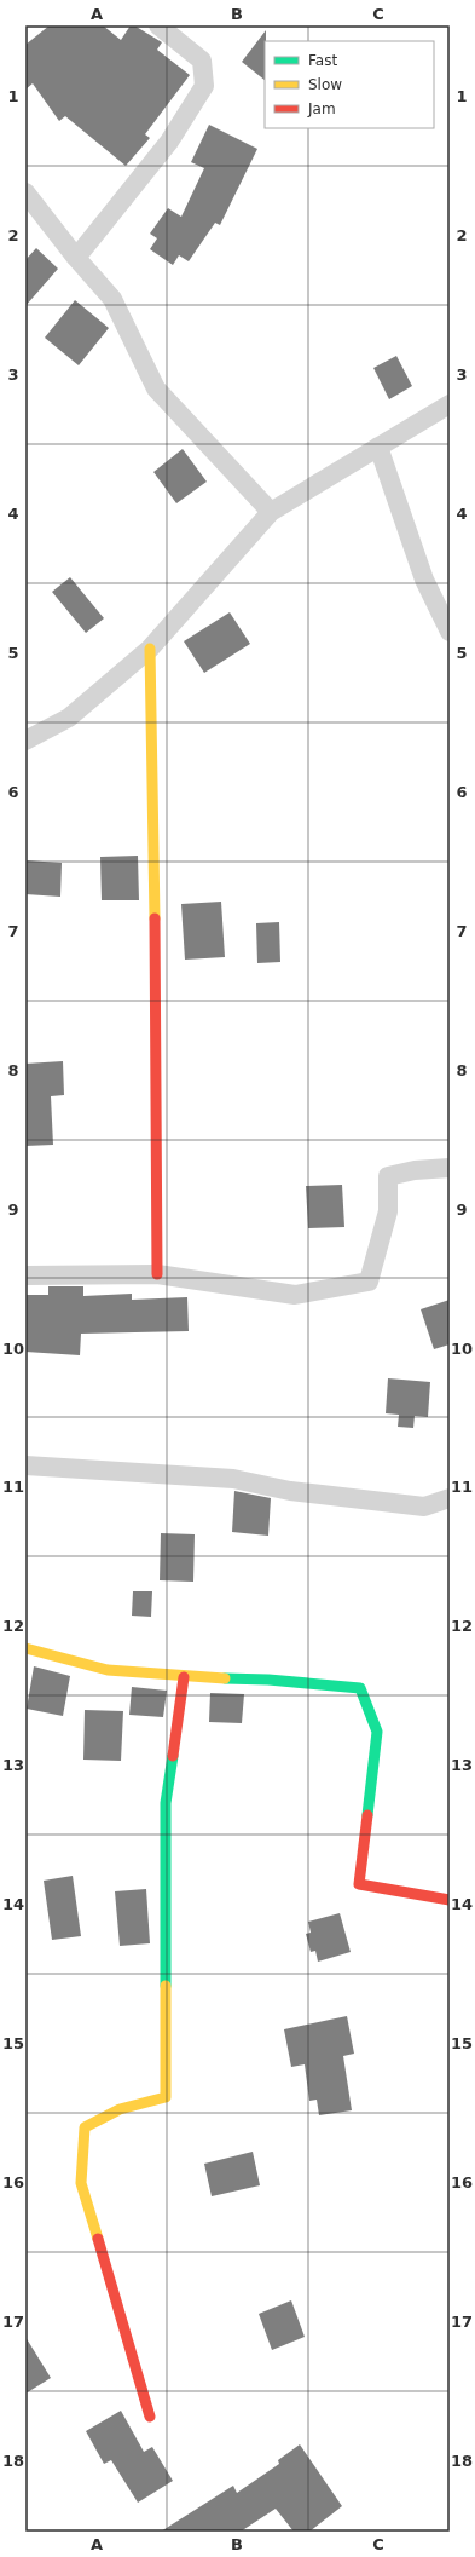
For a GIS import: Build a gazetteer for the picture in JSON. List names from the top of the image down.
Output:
{
  "legend": ["Fast", "Slow", "Jam"],
  "grid": {
    "columns": ["A", "B", "C"],
    "rows": [
      "1",
      "2",
      "3",
      "4",
      "5",
      "6",
      "7",
      "8",
      "9",
      "10",
      "11",
      "12",
      "13",
      "14",
      "15",
      "16",
      "17",
      "18"
    ]
  }
}
